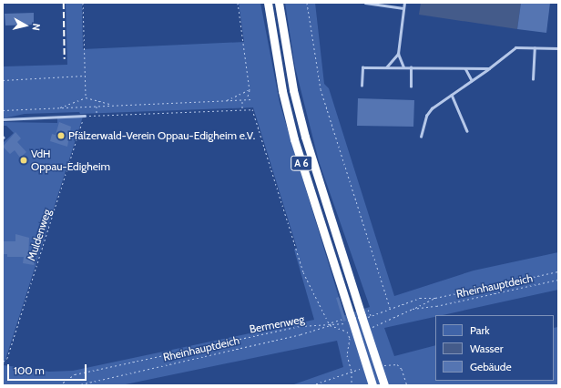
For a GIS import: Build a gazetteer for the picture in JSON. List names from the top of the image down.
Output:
{
  "streets": {
    "highway": ["A 6"],
    "path": ["Muldenweg", "Rheinhauptdeich", "Bermenweg"]
  },
  "crossings": [
    ["Rheinhauptdeich", "Bermenweg"]
  ],
  "places": ["Pfälzerwald-Verein Oppau-Edigheim e.V.", "VdH Oppau-Edigheim"],
  "legend": ["Park", "Wasser", "Gebäude"],
  "scale_bar": "100 m",
  "north": "right"
}
